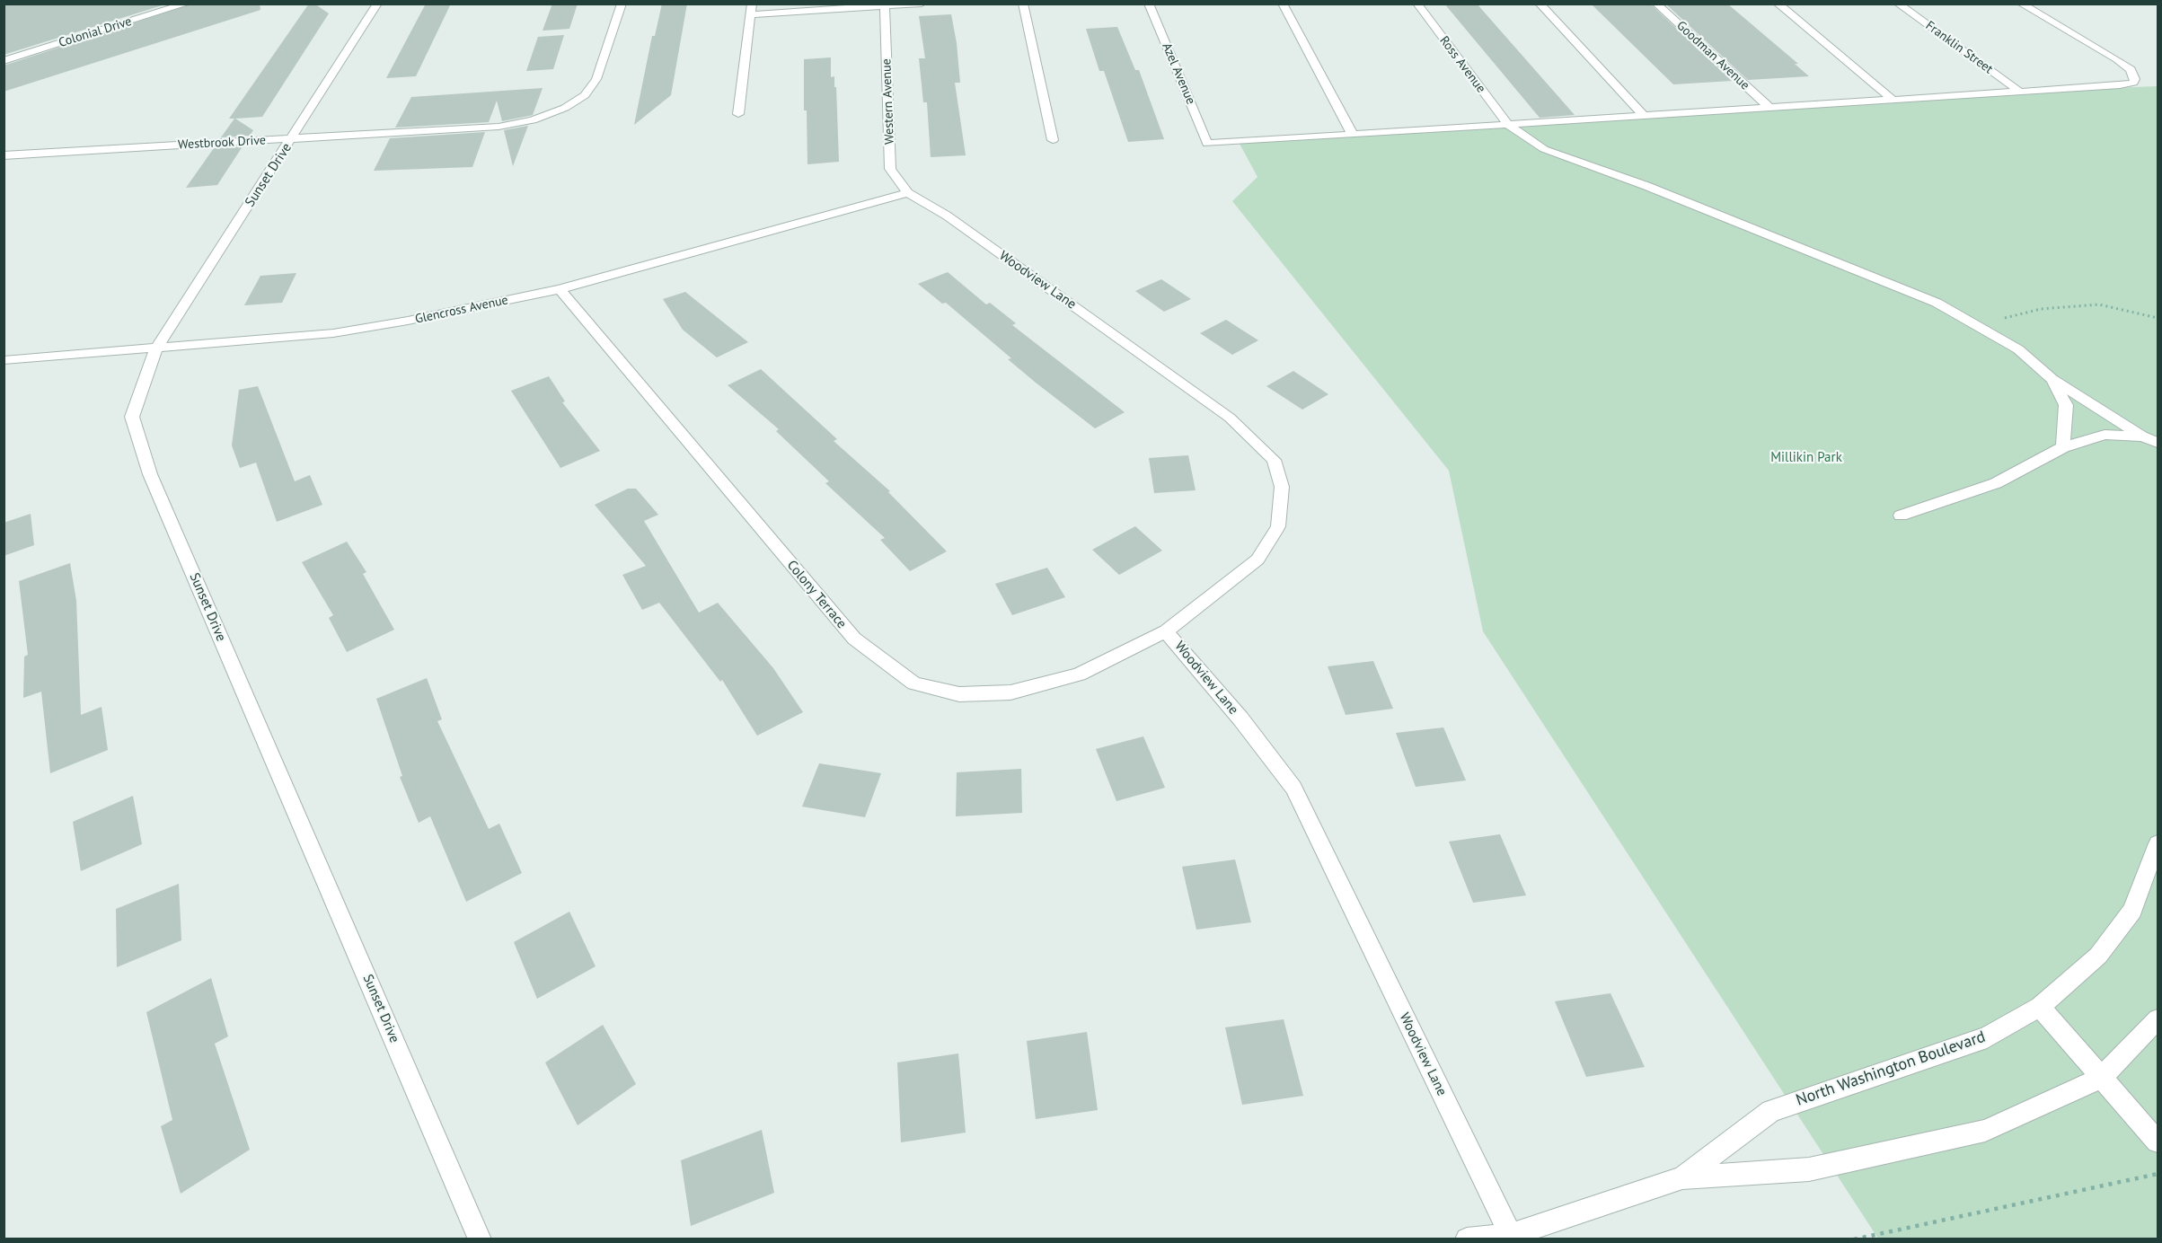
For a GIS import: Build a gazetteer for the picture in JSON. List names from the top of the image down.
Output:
{
  "streets": {
    "street": [
      "Colonial Drive",
      "Franklin Street",
      "Goodman Avenue",
      "Ross Avenue",
      "Azel Avenue",
      "Western Avenue",
      "Westbrook Drive",
      "Sunset Drive",
      "Woodview Lane",
      "Glencross Avenue",
      "Colony Terrace",
      "North Washington Boulevard"
    ]
  },
  "crossings": [
    ["Western Avenue", "Woodview Lane"],
    ["Western Avenue", "Glencross Avenue"],
    ["Westbrook Drive", "Sunset Drive"],
    ["Sunset Drive", "Glencross Avenue"],
    ["Woodview Lane", "Glencross Avenue"],
    ["Woodview Lane", "Colony Terrace"],
    ["Woodview Lane", "North Washington Boulevard"],
    ["Glencross Avenue", "Colony Terrace"]
  ],
  "parks": ["Millikin Park"]
}
